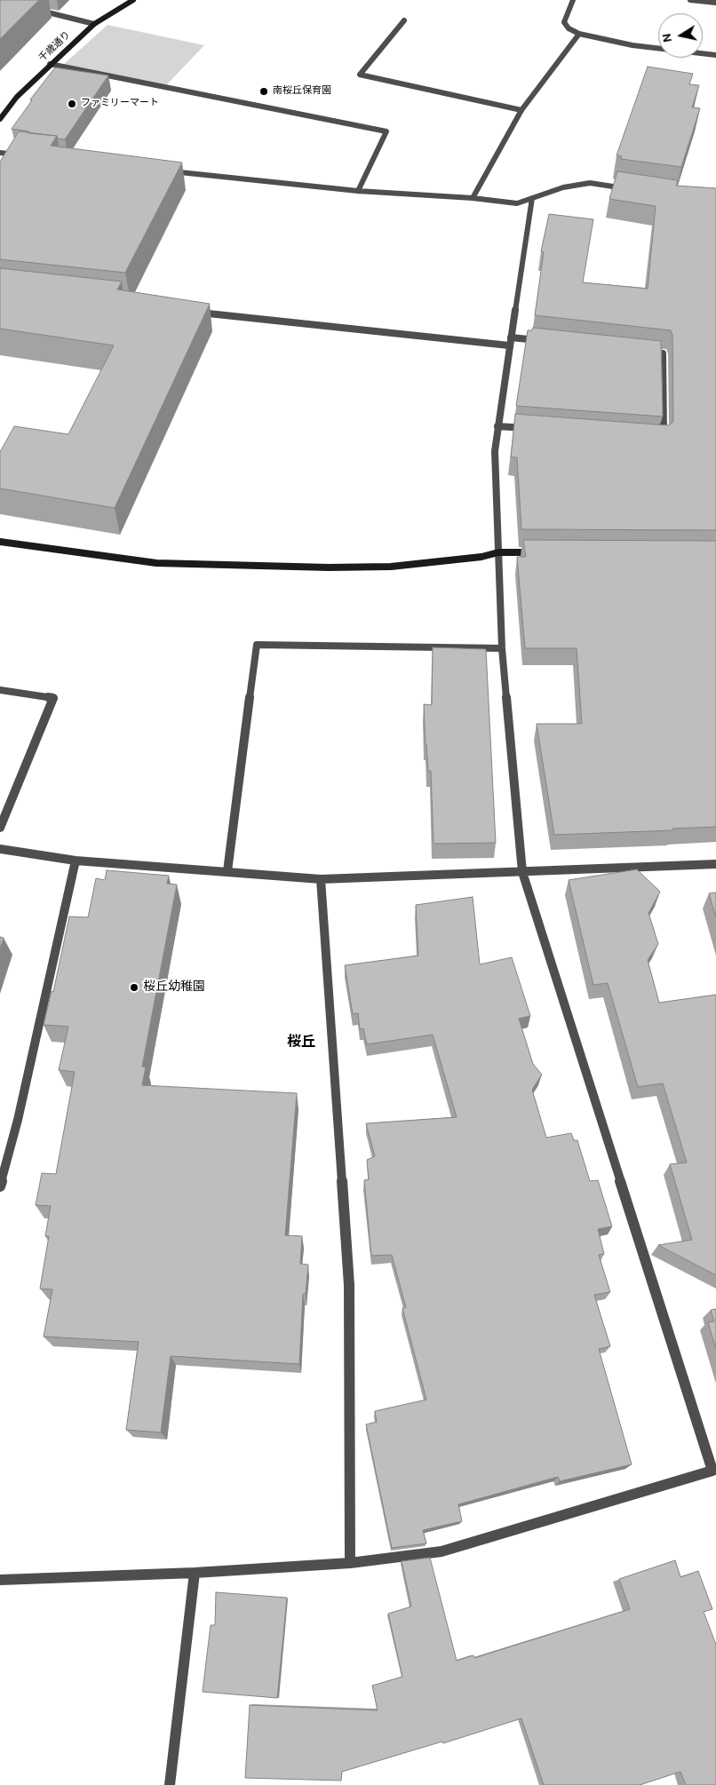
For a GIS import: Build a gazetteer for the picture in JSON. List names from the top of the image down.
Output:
{
  "streets": {
    "street": ["千歳通り"]
  },
  "districts": ["桜丘"],
  "places": ["南桜丘保育園", "ファミリーマート", "桜丘幼稚園"],
  "north": "left"
}
